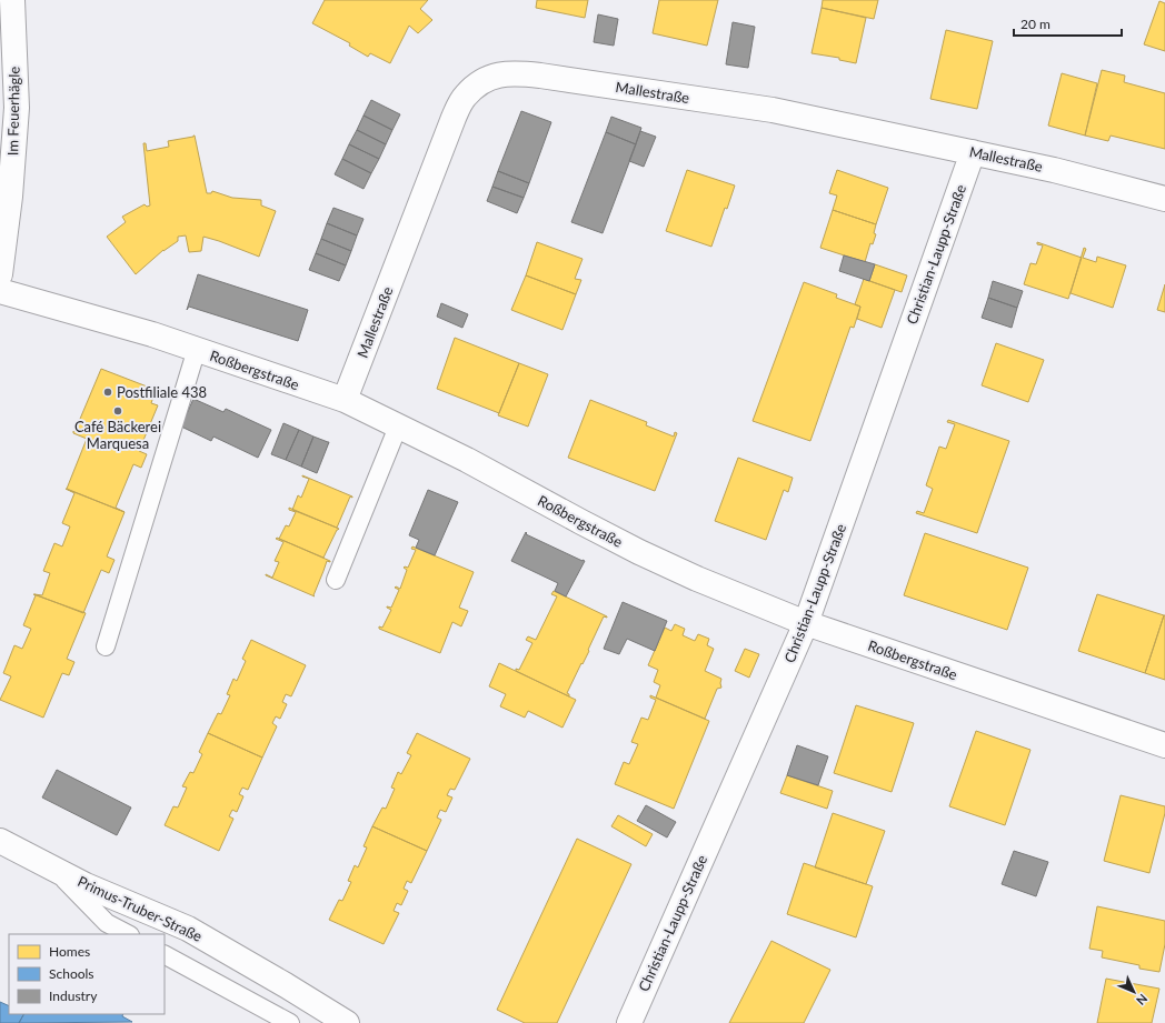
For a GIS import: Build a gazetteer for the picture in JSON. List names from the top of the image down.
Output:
{
  "streets": {
    "street": [
      "Mallestraße",
      "Im Feuerhägle",
      "Christian-Laupp-Straße",
      "Roßbergstraße",
      "Primus-Truber-Straße"
    ]
  },
  "crossings": [
    ["Mallestraße", "Christian-Laupp-Straße"],
    ["Mallestraße", "Roßbergstraße"],
    ["Christian-Laupp-Straße", "Roßbergstraße"]
  ],
  "places": ["Postfiliale 438", "Café Bäckerei Marquesa"],
  "legend": ["Homes", "Schools", "Industry"],
  "scale_bar": "20 m",
  "north": "bottom right"
}
